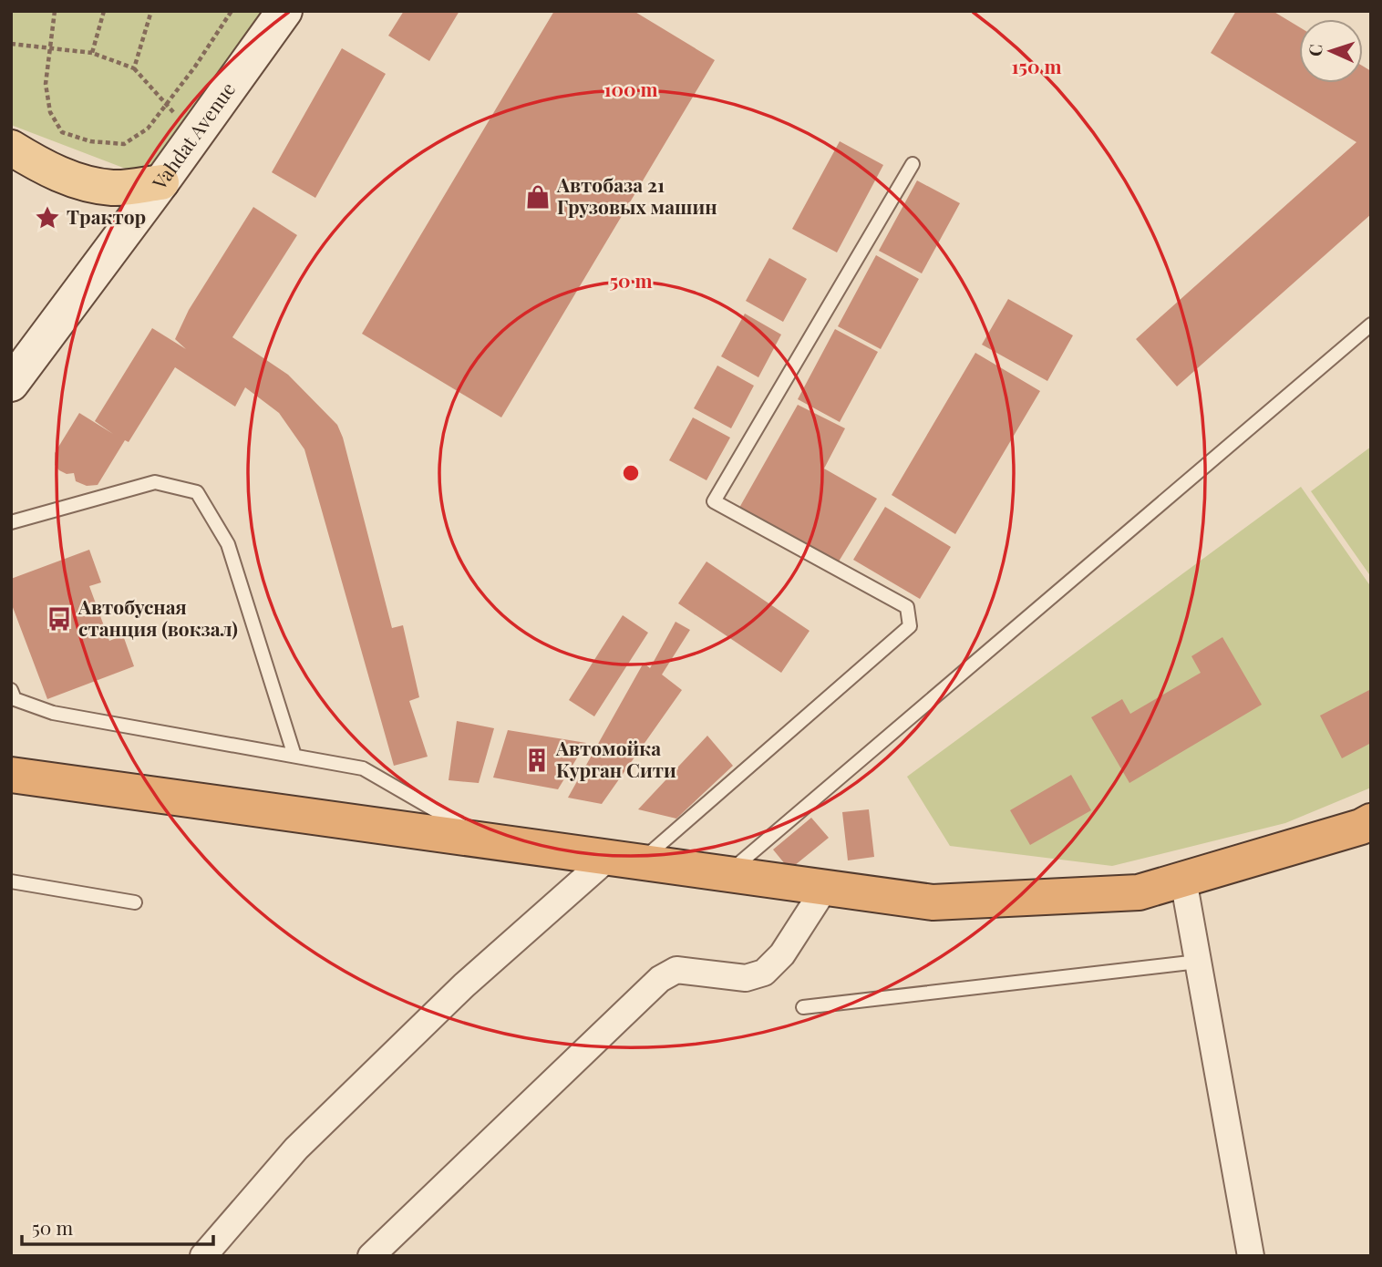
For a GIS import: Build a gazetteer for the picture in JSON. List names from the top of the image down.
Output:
{
  "streets": {
    "main road": ["Vahdat Avenue"]
  },
  "places": {
    "shop": ["Автобаза 21 Грузовых машин"],
    "place": ["Трактор"],
    "bus stop": ["Автобусная станция (вокзал)"],
    "building": ["Автомойка Курган Сити"]
  },
  "scale_bar": "50 m",
  "north": "left",
  "rings": ["150 m", "100 m", "50 m"]
}
